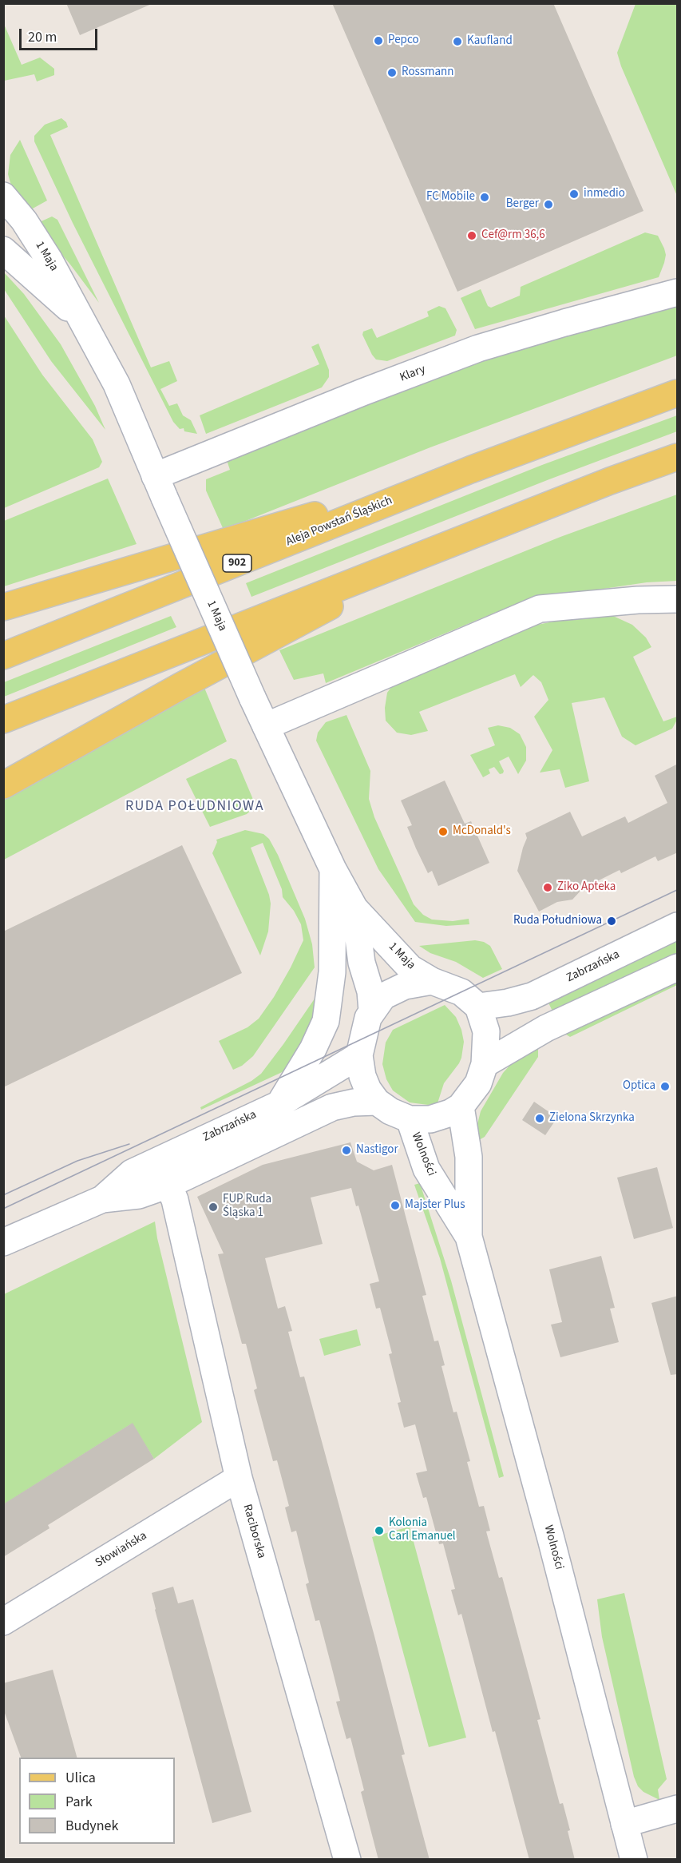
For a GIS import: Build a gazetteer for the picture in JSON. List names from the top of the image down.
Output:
{
  "streets": {
    "main road": ["Aleja Powstań Śląskich", "902"],
    "street": [
      "1 Maja",
      "Klary",
      "Zabrzańska",
      "Wolności",
      "Raciborska",
      "Słowiańska"
    ]
  },
  "crossings": [
    ["1 Maja", "Klary"],
    ["1 Maja", "Zabrzańska"],
    ["1 Maja", "Wolności"],
    ["Zabrzańska", "Wolności"],
    ["Zabrzańska", "Raciborska"],
    ["Raciborska", "Słowiańska"]
  ],
  "districts": ["RUDA POŁUDNIOWA"],
  "places": [
    "Pepco",
    "Kaufland",
    "Rossmann",
    "inmedio",
    "FC Mobile",
    "Berger",
    "Cef@rm 36,6",
    "McDonald's",
    "Ziko Apteka",
    "Ruda Południowa",
    "Optica",
    "Zielona Skrzynka",
    "Nastigor",
    "Majster Plus",
    "FUP Ruda Śląska 1",
    "Kolonia Carl Emanuel"
  ],
  "legend": ["Ulica", "Park", "Budynek"],
  "scale_bar": "20 m"
}
